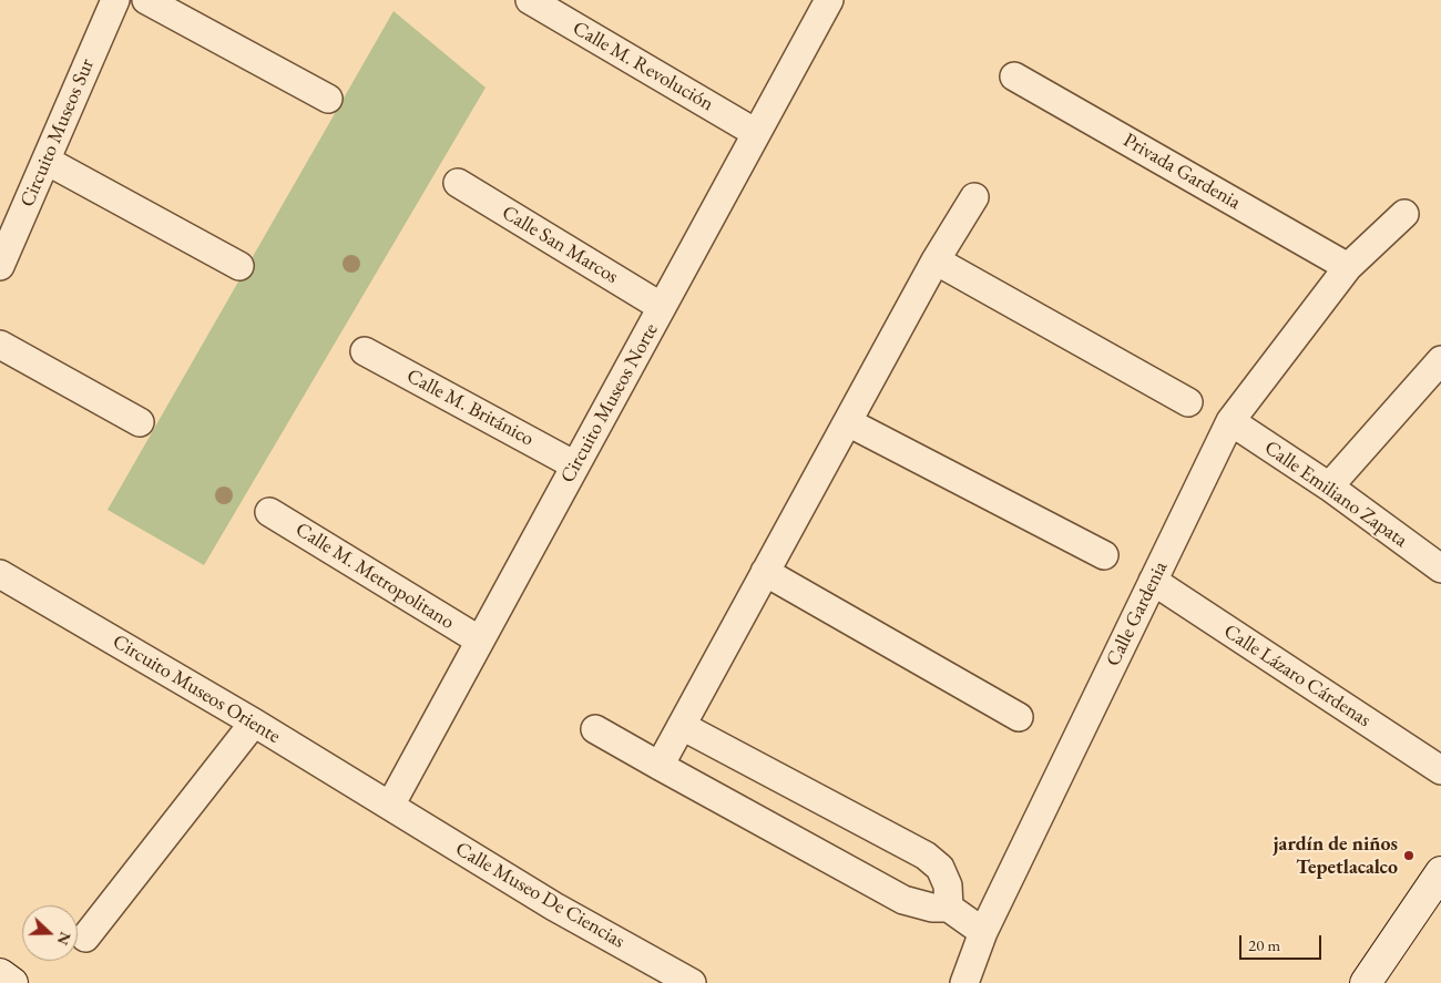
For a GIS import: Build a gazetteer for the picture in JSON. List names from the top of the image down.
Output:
{
  "streets": {
    "street": [
      "Calle M. Revolución",
      "Circuito Museos Sur",
      "Privada Gardenia",
      "Calle San Marcos",
      "Circuito Museos Norte",
      "Calle M. Británico",
      "Calle Emiliano Zapata",
      "Calle M. Metropolitano",
      "Calle Gardenia",
      "Calle Lázaro Cárdenas",
      "Circuito Museos Oriente",
      "Calle Museo De Ciencias"
    ]
  },
  "crossings": [
    ["Calle M. Revolución", "Circuito Museos Norte"],
    ["Privada Gardenia", "Calle Gardenia"],
    ["Calle San Marcos", "Circuito Museos Norte"],
    ["Circuito Museos Norte", "Calle M. Británico"],
    ["Circuito Museos Norte", "Calle M. Metropolitano"],
    ["Circuito Museos Norte", "Circuito Museos Oriente"],
    ["Circuito Museos Norte", "Calle Museo De Ciencias"],
    ["Calle Emiliano Zapata", "Calle Gardenia"],
    ["Calle Gardenia", "Calle Lázaro Cárdenas"],
    ["Circuito Museos Oriente", "Calle Museo De Ciencias"]
  ],
  "places": ["jardín de niños Tepetlacalco"],
  "scale_bar": "20 m",
  "north": "right"
}
